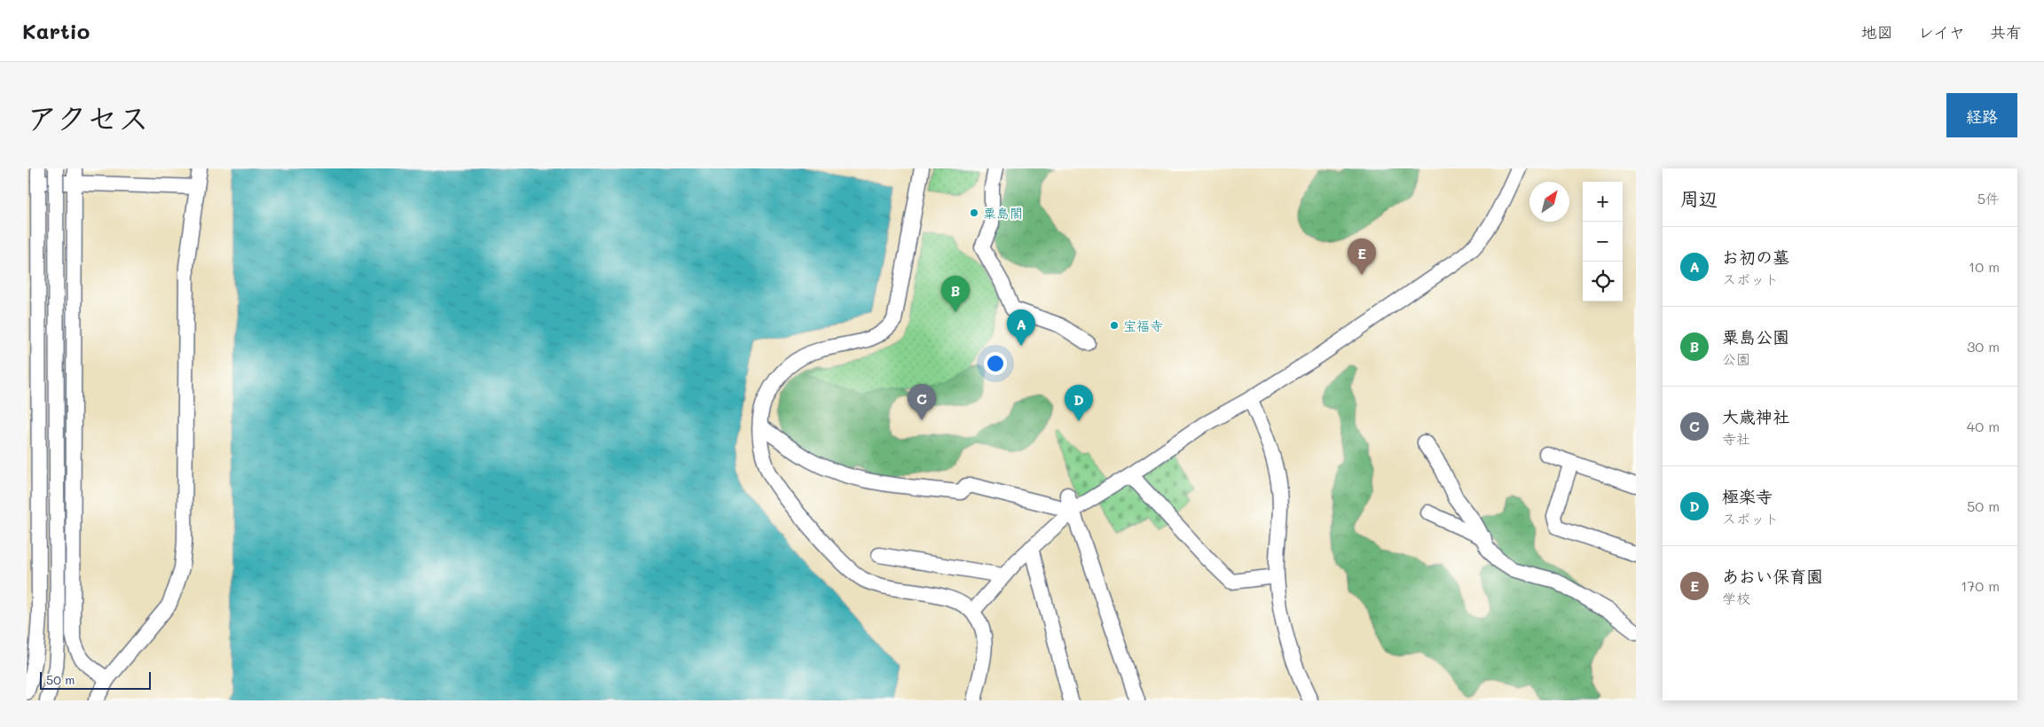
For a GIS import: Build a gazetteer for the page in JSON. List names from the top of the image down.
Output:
{
  "places": ["粟島閣", "宝福寺"],
  "scale_bar": "50 m",
  "north": "top right",
  "page": {
    "header": "Kartio",
    "nav": ["地図", "レイヤ", "共有"],
    "title": "アクセス",
    "buttons": "経路",
    "heading": ["周辺", "5件"],
    "map_buttons": ["+", "−"],
    "list": [
      {
        "mark": "A",
        "name": "お初の墓",
        "note": "スポット",
        "value": "10 m"
      },
      {
        "mark": "B",
        "name": "粟島公園",
        "note": "公園",
        "value": "30 m"
      },
      {
        "mark": "C",
        "name": "大歳神社",
        "note": "寺社",
        "value": "40 m"
      },
      {
        "mark": "D",
        "name": "極楽寺",
        "note": "スポット",
        "value": "50 m"
      },
      {
        "mark": "E",
        "name": "あおい保育園",
        "note": "学校",
        "value": "170 m"
      }
    ],
    "pins": [
      "E",
      "B",
      "A",
      "C",
      "D"
    ],
    "scale": "50 m"
  }
}
